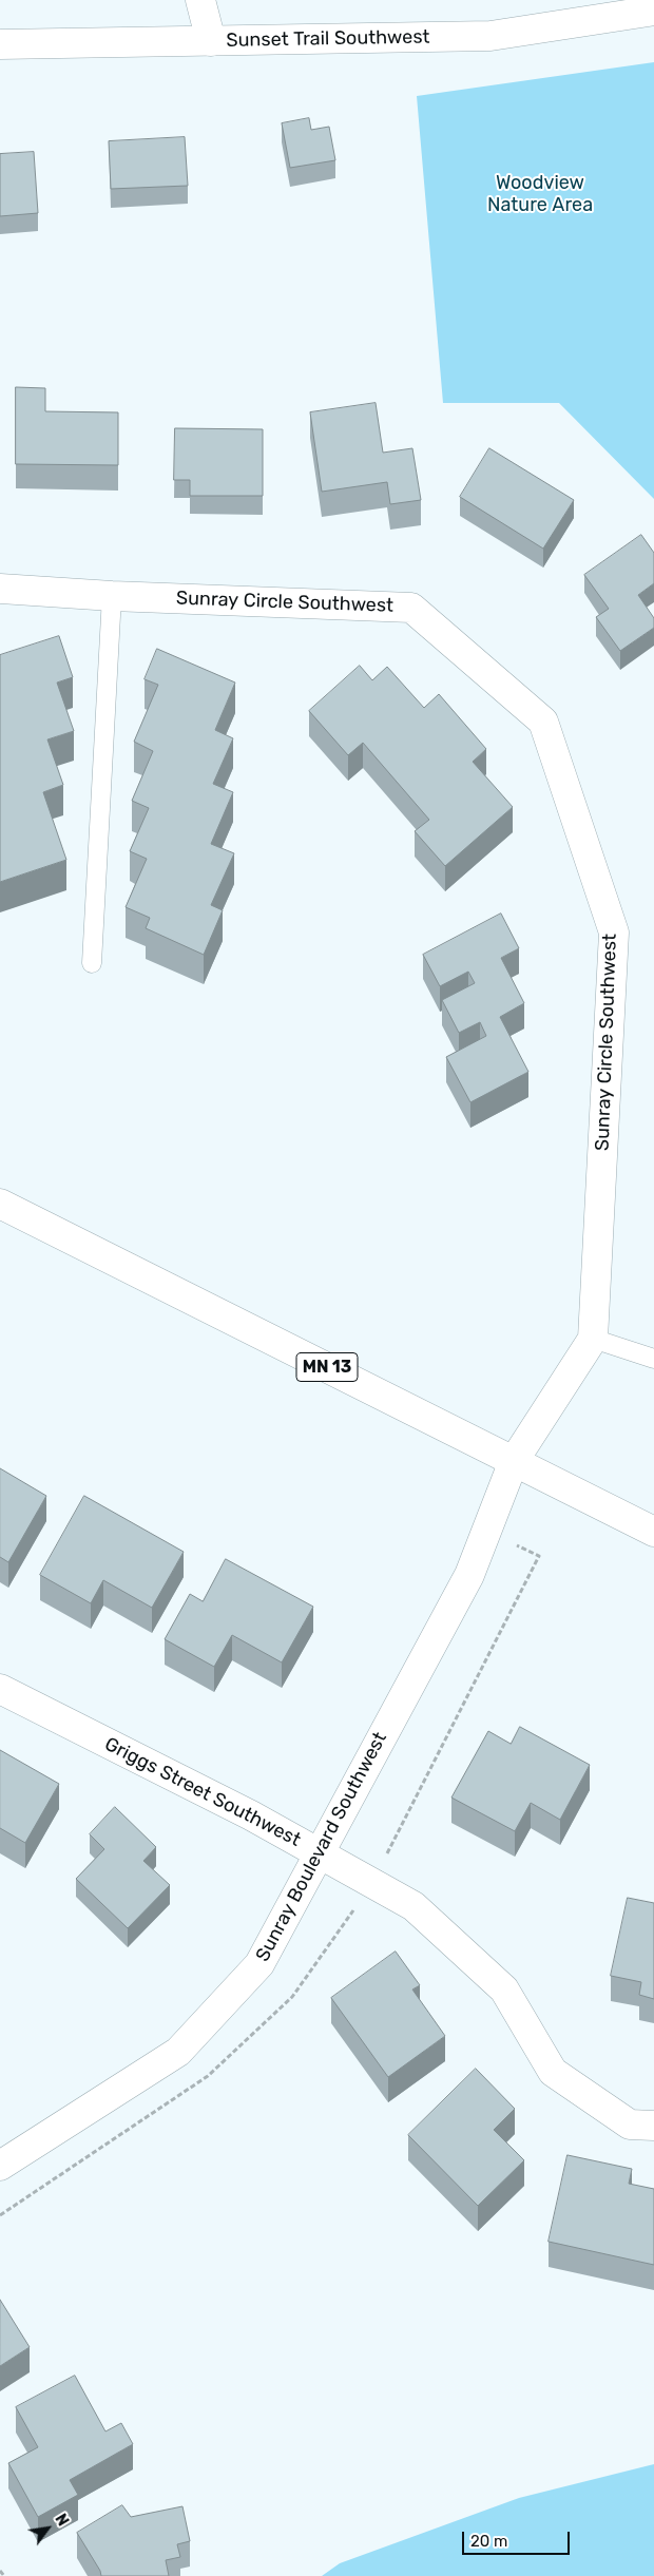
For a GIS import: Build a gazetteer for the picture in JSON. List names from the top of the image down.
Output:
{
  "streets": {
    "street": [
      "Sunset Trail Southwest",
      "Sunray Circle Southwest",
      "MN 13",
      "Griggs Street Southwest",
      "Sunray Boulevard Southwest"
    ]
  },
  "crossings": [
    ["Sunray Circle Southwest", "MN 13"],
    ["Sunray Circle Southwest", "Sunray Boulevard Southwest"],
    ["MN 13", "Sunray Boulevard Southwest"],
    ["Griggs Street Southwest", "Sunray Boulevard Southwest"]
  ],
  "parks": ["Woodview Nature Area"],
  "scale_bar": "20 m",
  "north": "top right"
}
